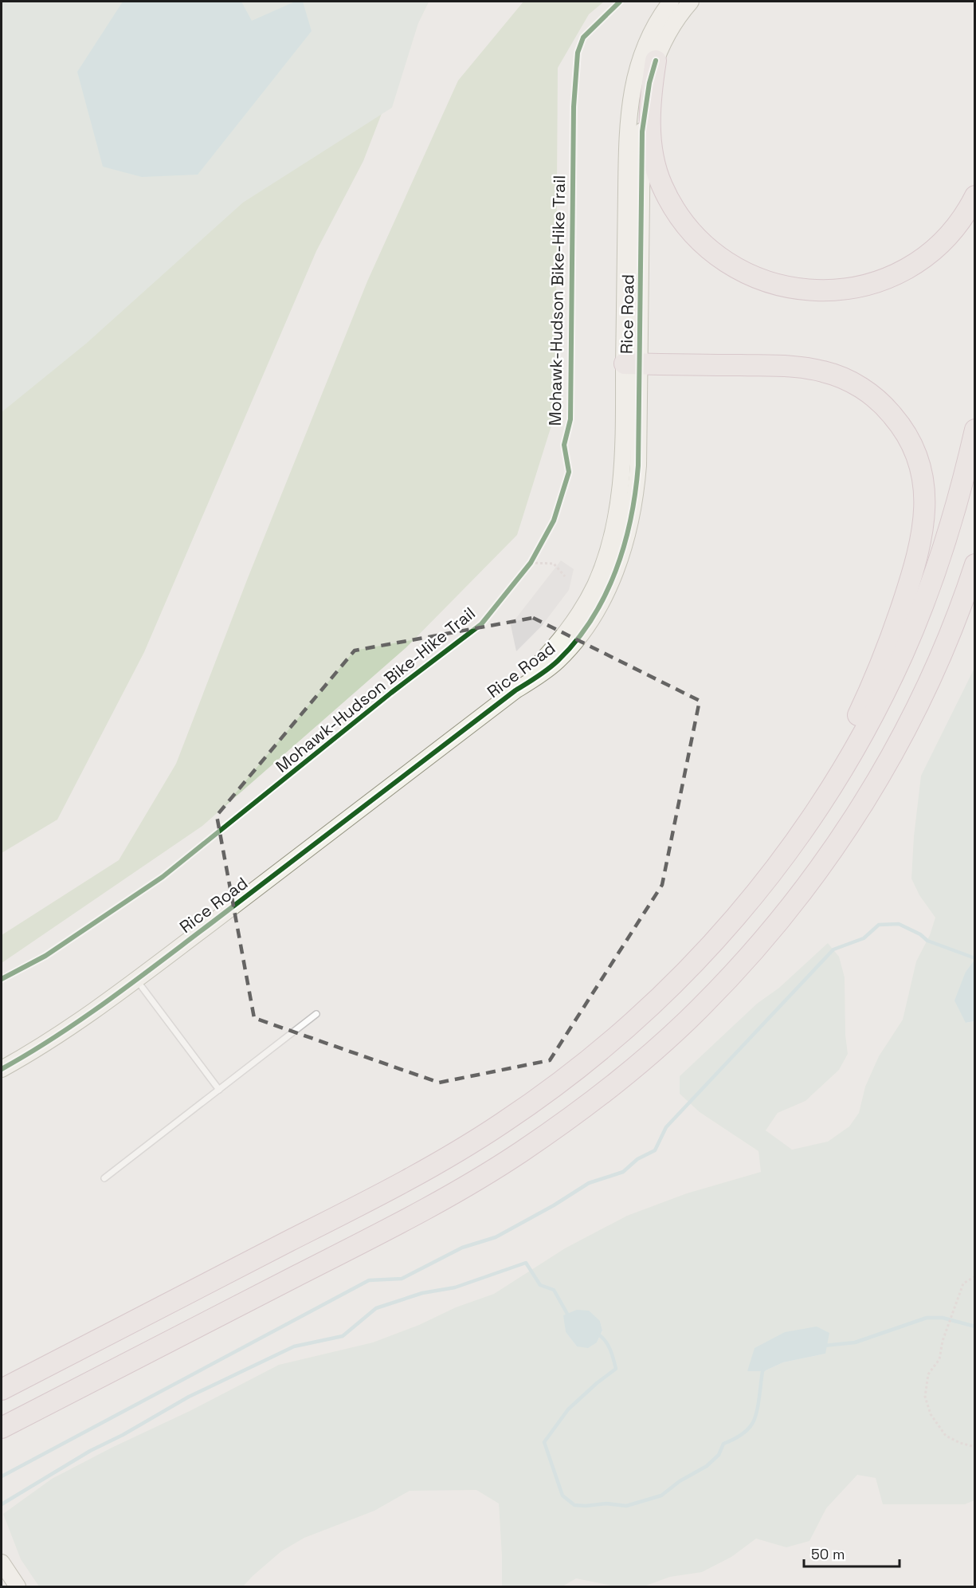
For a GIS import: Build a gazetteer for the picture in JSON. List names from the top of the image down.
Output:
{
  "streets": {
    "street": ["Rice Road"],
    "cycle path": ["Mohawk-Hudson Bike-Hike Trail"]
  },
  "scale_bar": "50 m"
}
